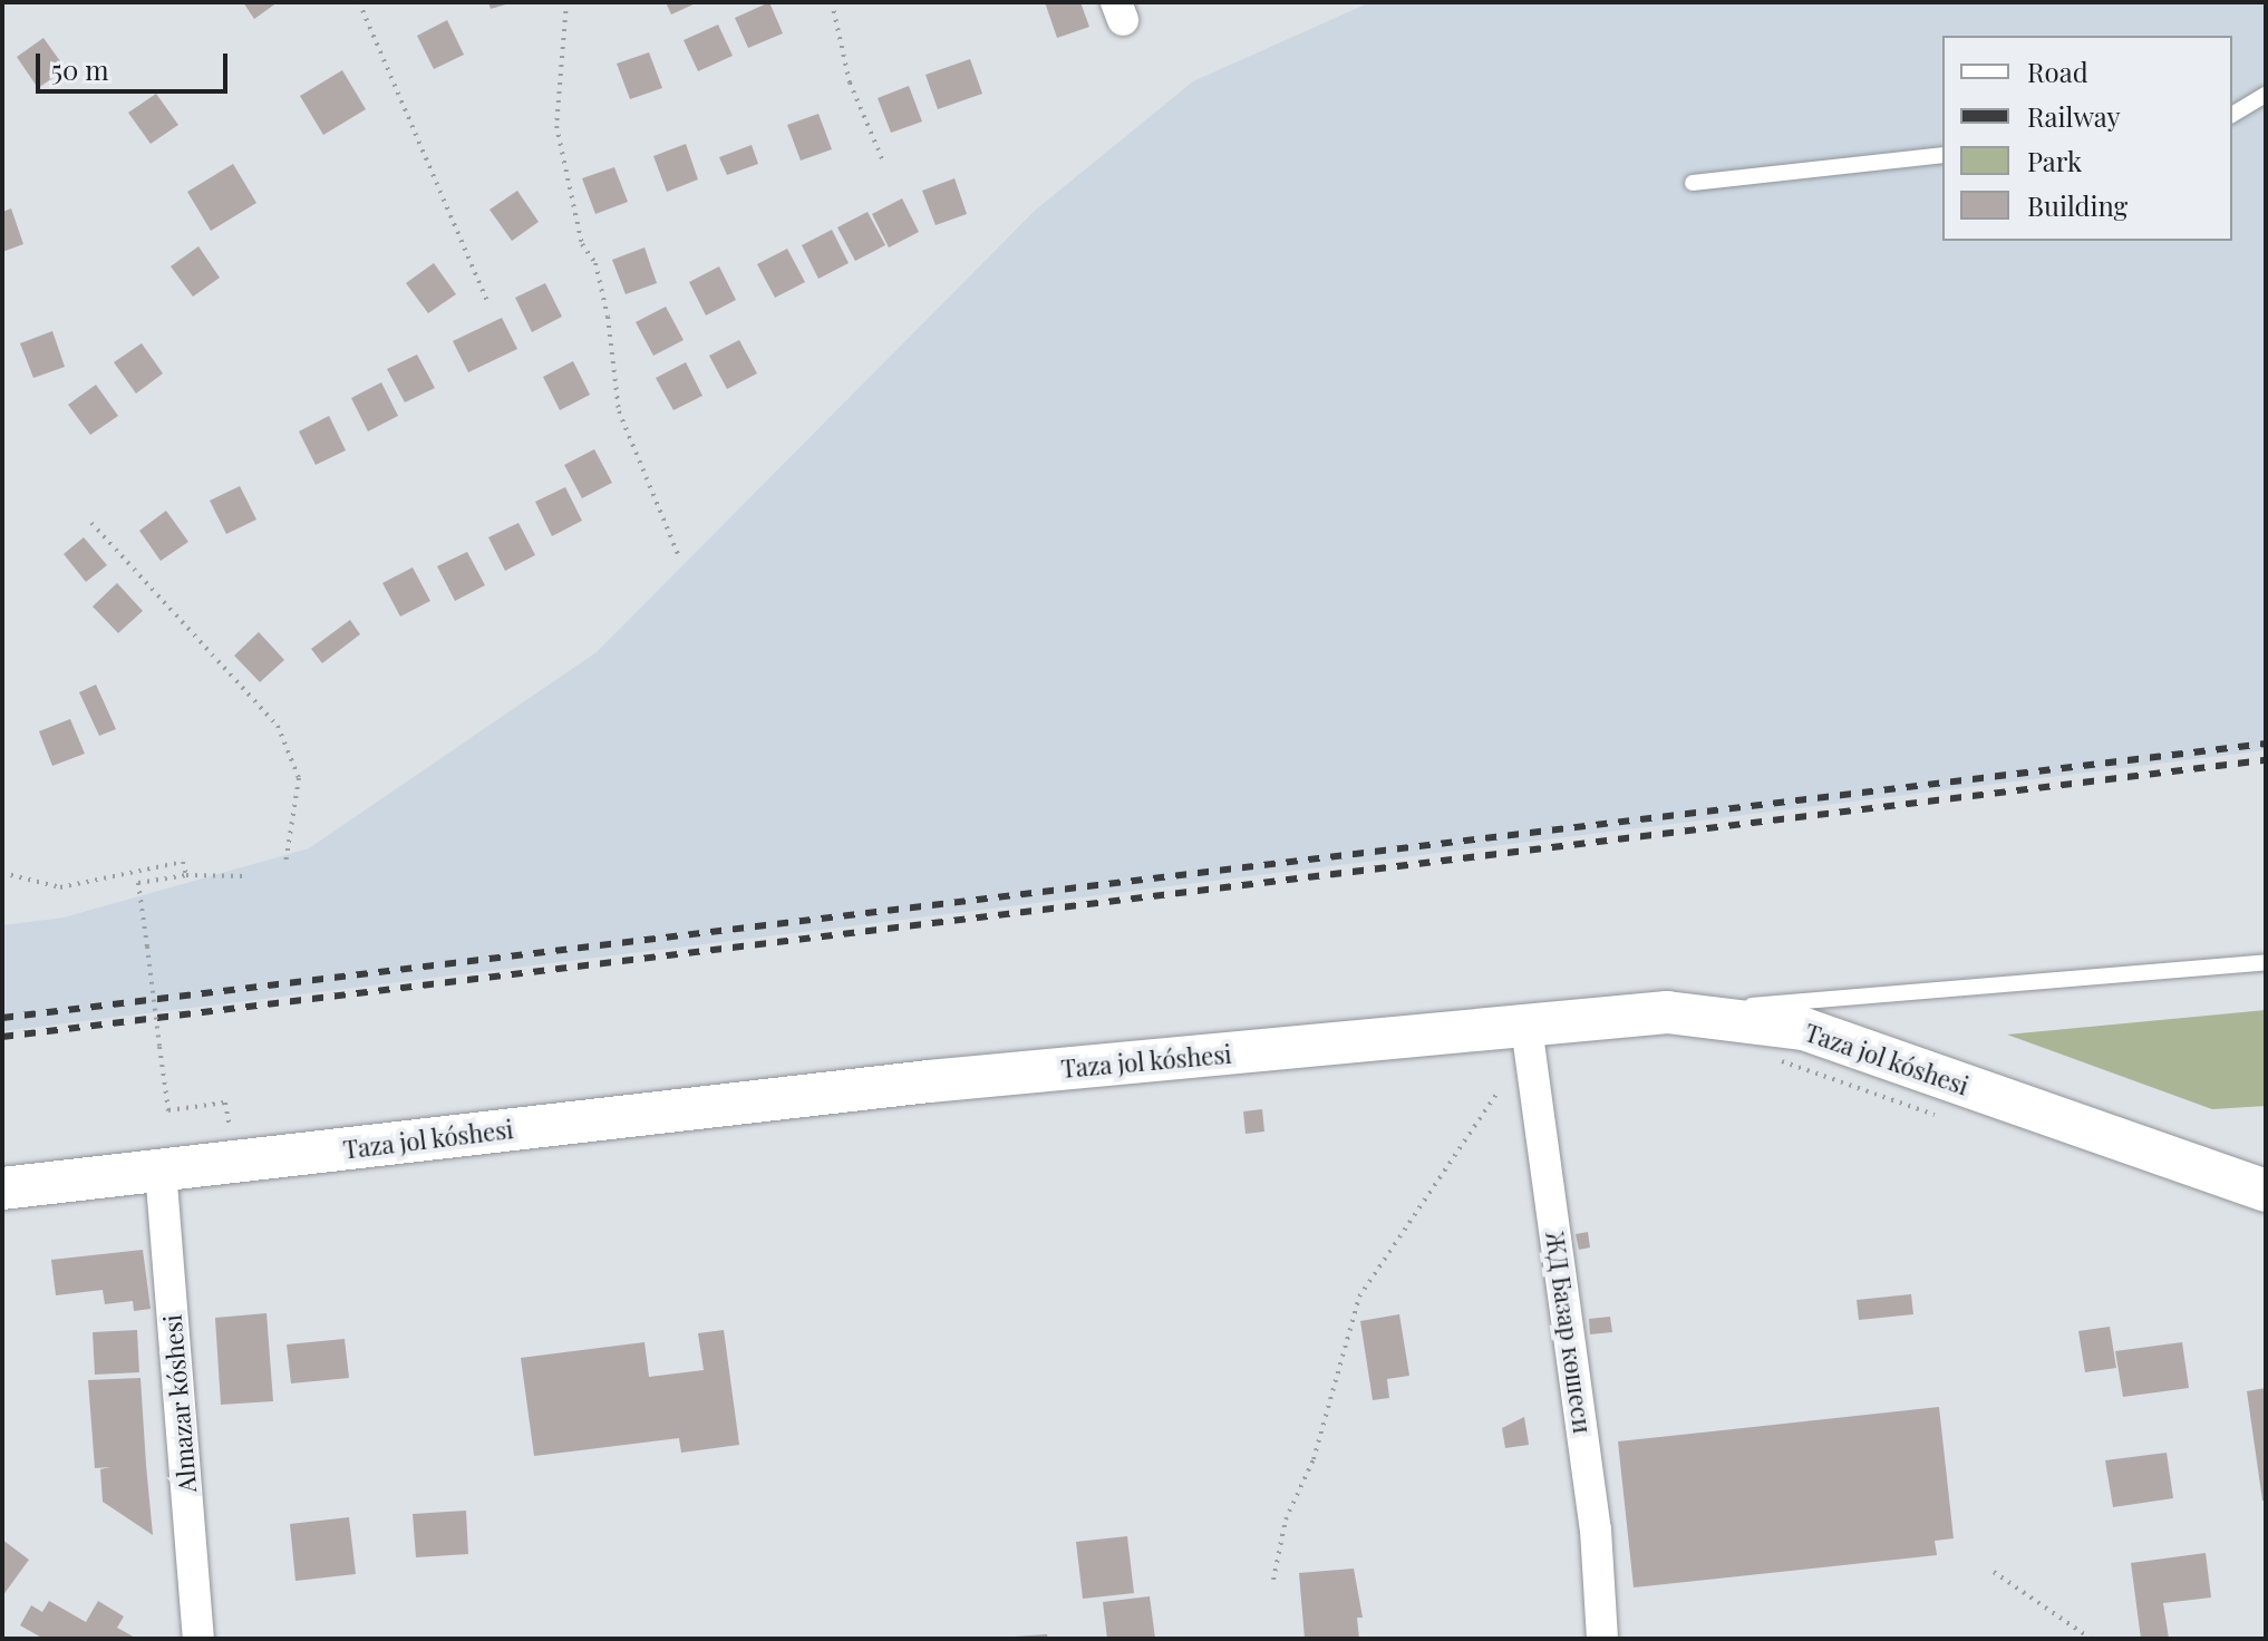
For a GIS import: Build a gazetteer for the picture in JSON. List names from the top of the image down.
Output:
{
  "streets": {
    "main road": ["Taza jol kóshesi"],
    "street": ["ЖД Базар көшеси", "Almazar kóshesi"]
  },
  "crossings": [
    ["Taza jol kóshesi", "ЖД Базар көшеси"],
    ["Taza jol kóshesi", "Almazar kóshesi"]
  ],
  "legend": [
    "Road",
    "Railway",
    "Park",
    "Building"
  ],
  "scale_bar": "50 m"
}
